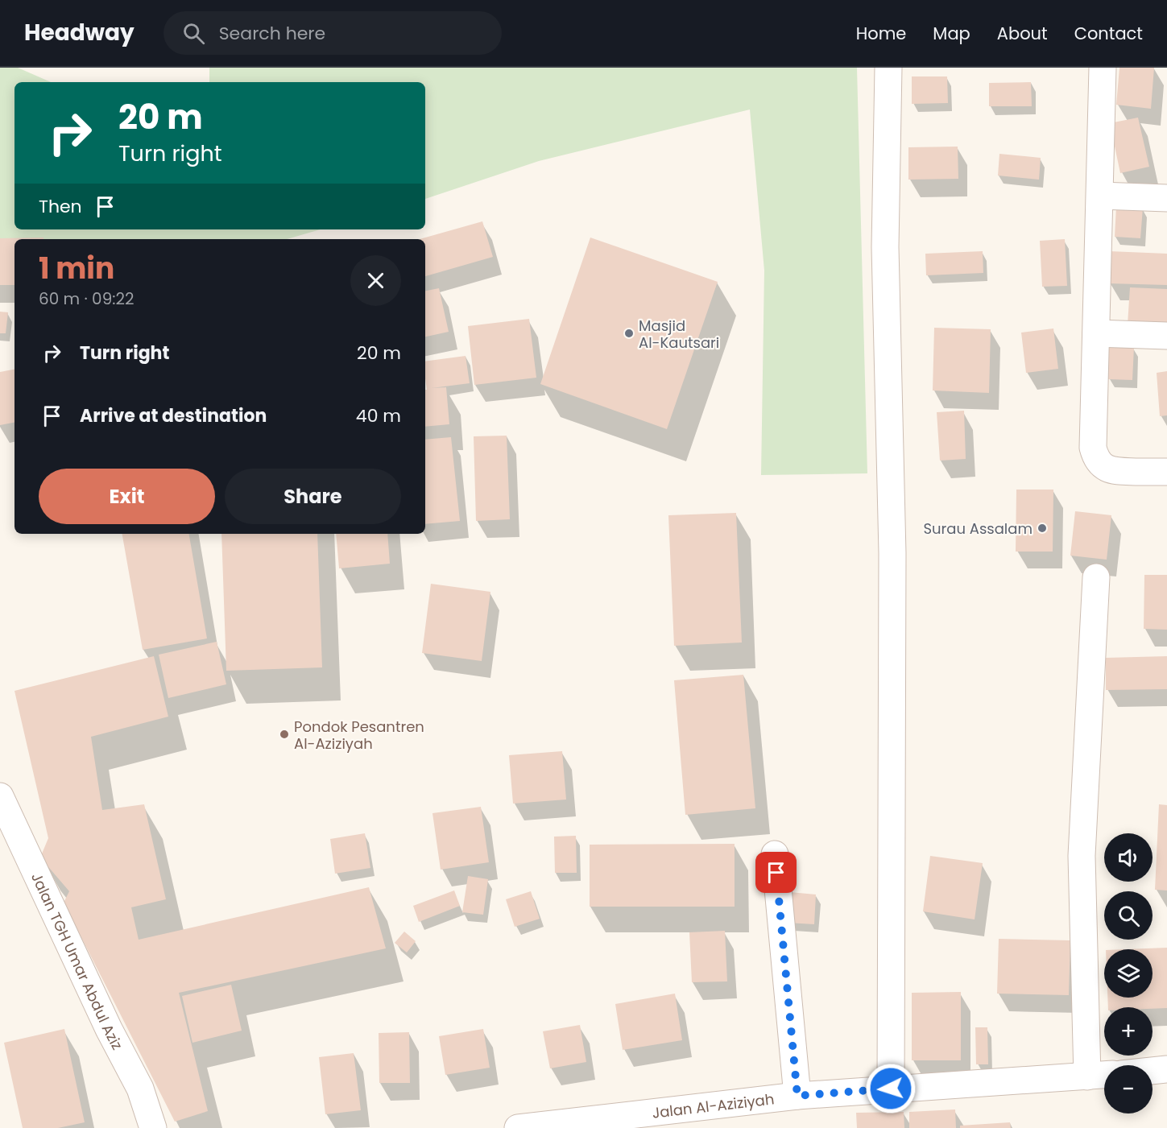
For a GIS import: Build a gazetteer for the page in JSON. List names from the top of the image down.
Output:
{
  "streets": {
    "street": ["Jalan TGH Umar Abdul Aziz", "Jalan Al-Aziziyah"]
  },
  "places": ["Masjid Al-Kautsari", "Surau Assalam", "Pondok Pesantren Al-Aziziyah"],
  "page": {
    "header": "Headway",
    "search": "Search here",
    "nav": [
      "Home",
      "Map",
      "About",
      "Contact"
    ],
    "turn": ["20 m", "Turn right"],
    "then": "Then",
    "heading": ["1 min", "60 m · 09:22"],
    "list": [
      {
        "name": "Turn right",
        "value": "20 m"
      },
      {
        "name": "Arrive at destination",
        "value": "40 m"
      }
    ],
    "buttons": ["Exit", "Share"],
    "map_buttons": ["+", "−"]
  }
}
